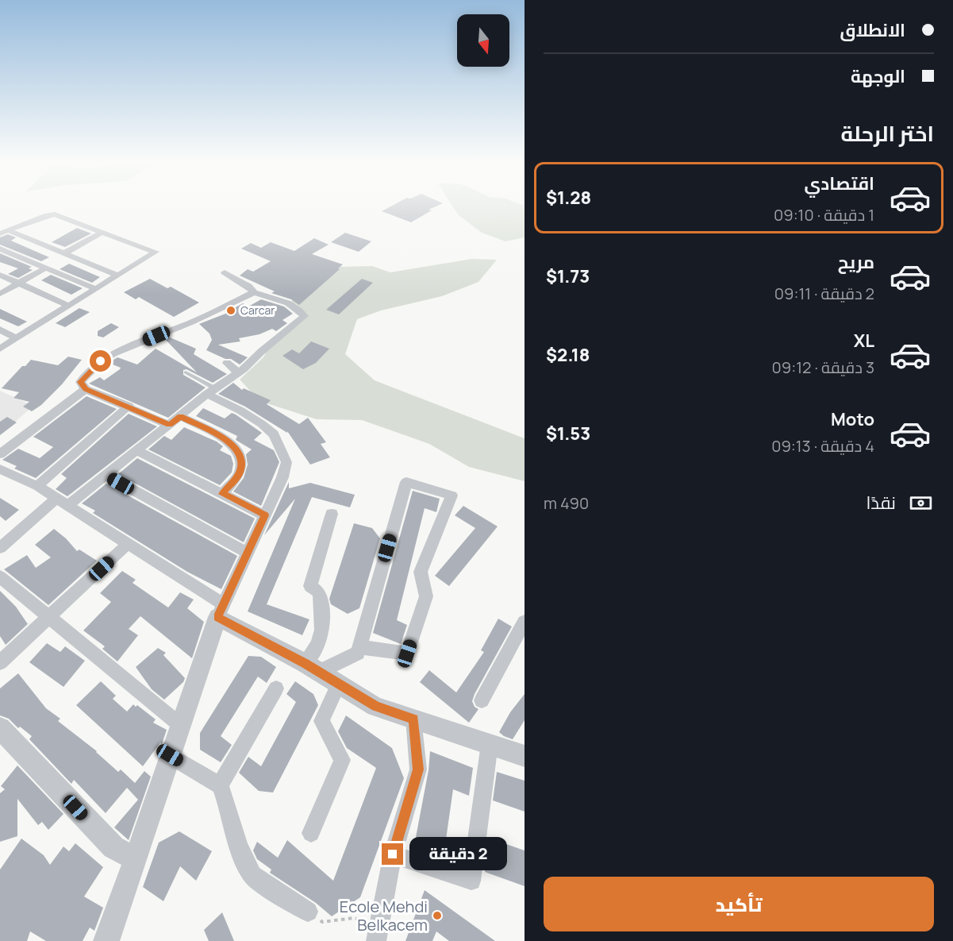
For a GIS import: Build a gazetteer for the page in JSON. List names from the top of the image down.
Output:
{
  "places": ["Carcar", "Ecole Mehdi Belkacem"],
  "north": "bottom",
  "page": {
    "banner": ["الانطلاق", "الوجهة"],
    "heading": "اختر الرحلة",
    "list": [
      {
        "name": "اقتصادي",
        "note": "1 دقيقة · 09:10",
        "value": "$1.28"
      },
      {
        "name": "مريح",
        "note": "2 دقيقة · 09:11",
        "value": "$1.73"
      },
      {
        "name": "XL",
        "note": "3 دقيقة · 09:12",
        "value": "$2.18"
      },
      {
        "name": "Moto",
        "note": "4 دقيقة · 09:13",
        "value": "$1.53"
      }
    ],
    "pay": ["نقدًا", "490 m"],
    "bubble": "2 دقيقة",
    "buttons": "تأكيد"
  }
}
